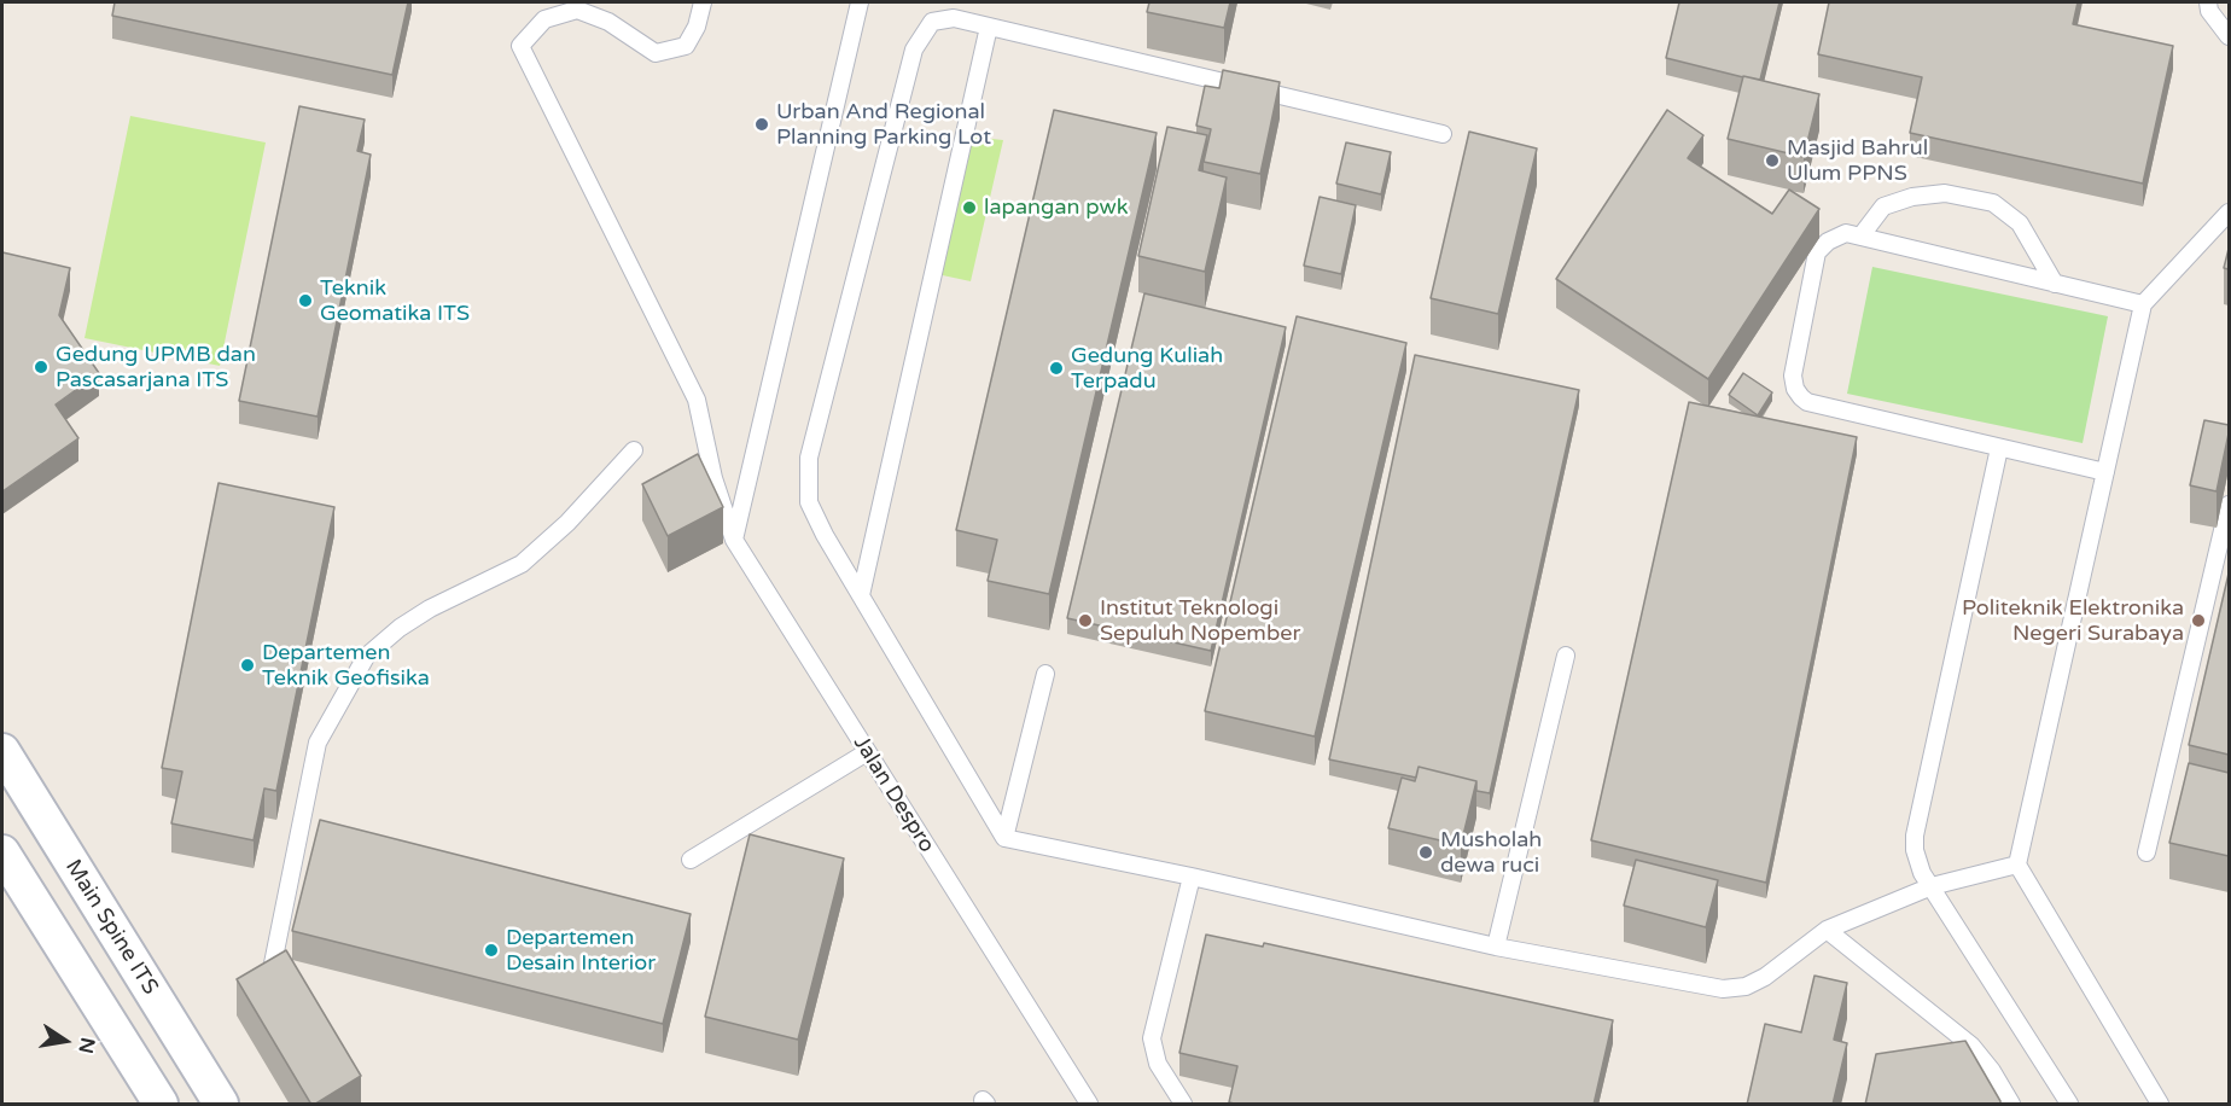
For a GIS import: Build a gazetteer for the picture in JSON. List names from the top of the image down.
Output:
{
  "streets": {
    "street": ["Main Spine ITS"],
    "lane": ["Jalan Despro"]
  },
  "places": [
    "Urban And Regional Planning Parking Lot",
    "Masjid Bahrul Ulum PPNS",
    "lapangan pwk",
    "Teknik Geomatika ITS",
    "Gedung UPMB dan Pascasarjana ITS",
    "Gedung Kuliah Terpadu",
    "Institut Teknologi Sepuluh Nopember",
    "Politeknik Elektronika Negeri Surabaya",
    "Departemen Teknik Geofisika",
    "Musholah dewa ruci",
    "Departemen Desain Interior"
  ],
  "north": "right"
}
